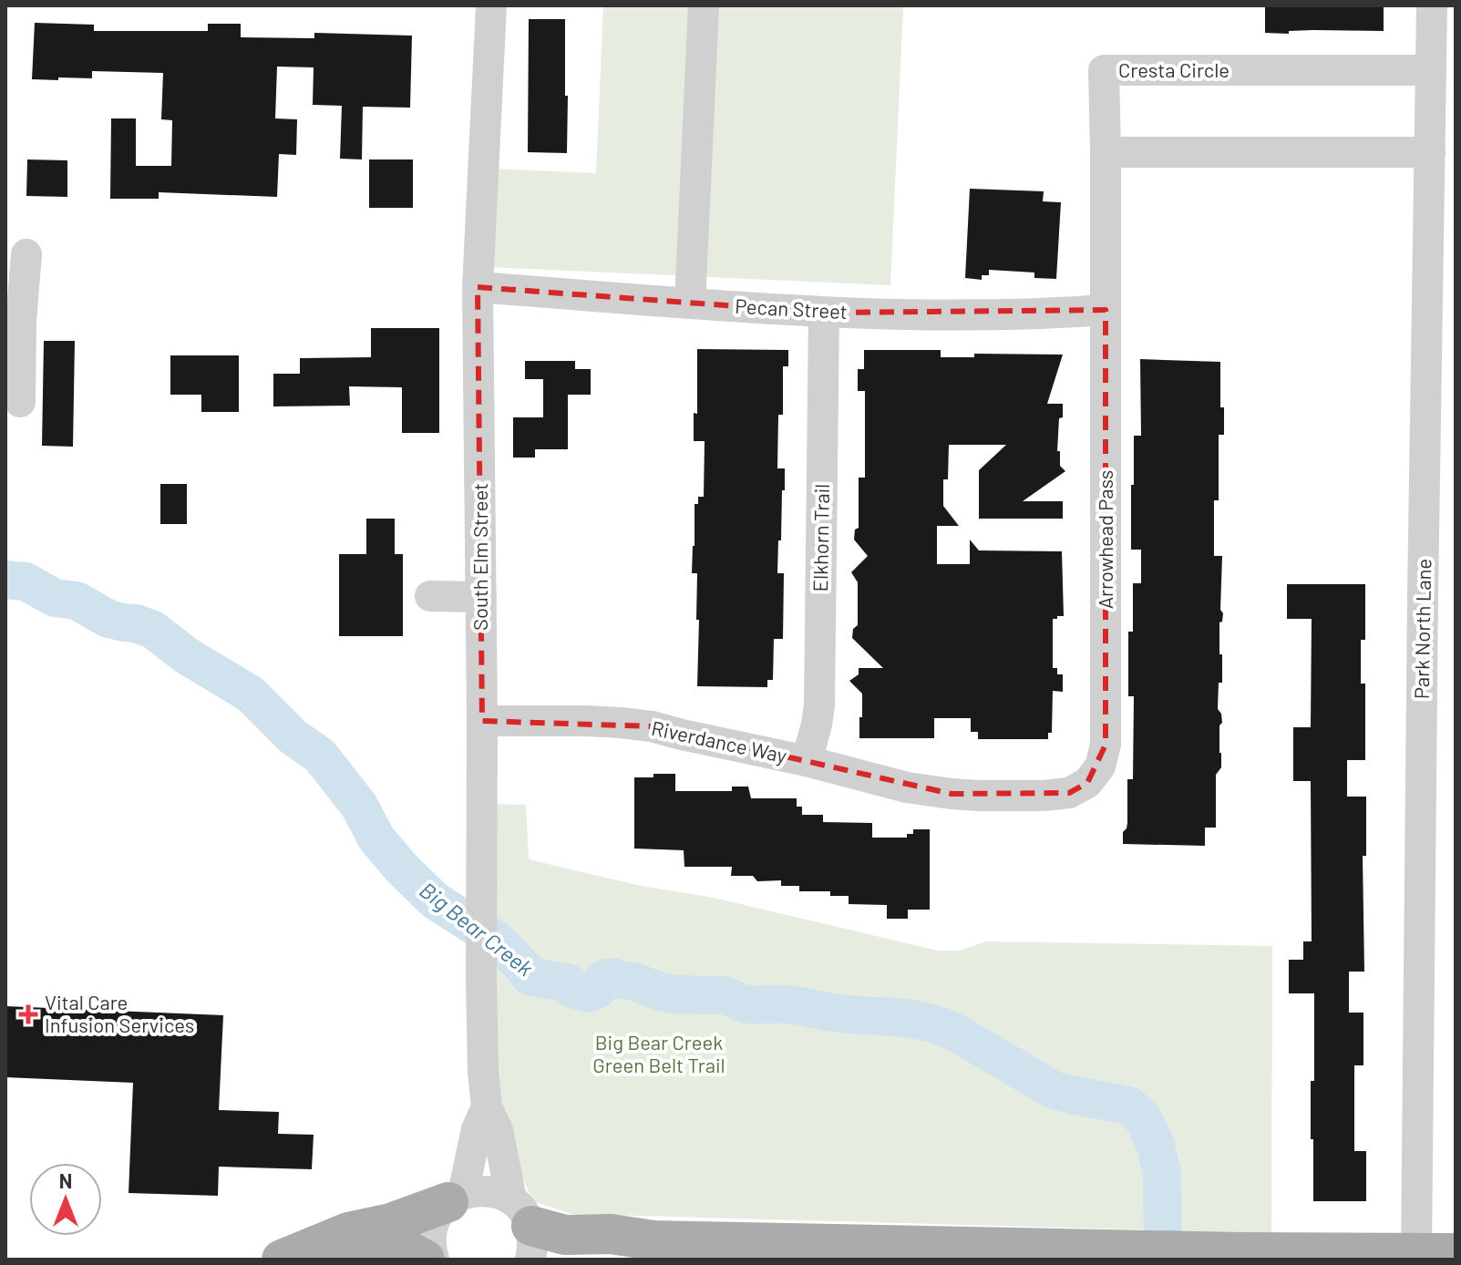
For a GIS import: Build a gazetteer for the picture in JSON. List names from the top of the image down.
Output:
{
  "streets": {
    "street": [
      "Cresta Circle",
      "Pecan Street",
      "Elkhorn Trail",
      "Arrowhead Pass",
      "South Elm Street",
      "Park North Lane",
      "Riverdance Way"
    ]
  },
  "crossings": [
    ["Cresta Circle", "Arrowhead Pass"],
    ["Cresta Circle", "Park North Lane"],
    ["Pecan Street", "Elkhorn Trail"],
    ["Pecan Street", "Arrowhead Pass"],
    ["Pecan Street", "South Elm Street"],
    ["Elkhorn Trail", "Riverdance Way"],
    ["Arrowhead Pass", "Riverdance Way"],
    ["South Elm Street", "Riverdance Way"]
  ],
  "water": ["Big Bear Creek"],
  "parks": ["Big Bear Creek Green Belt Trail"],
  "places": {
    "health": ["Vital Care Infusion Services"]
  },
  "north": "top"
}
